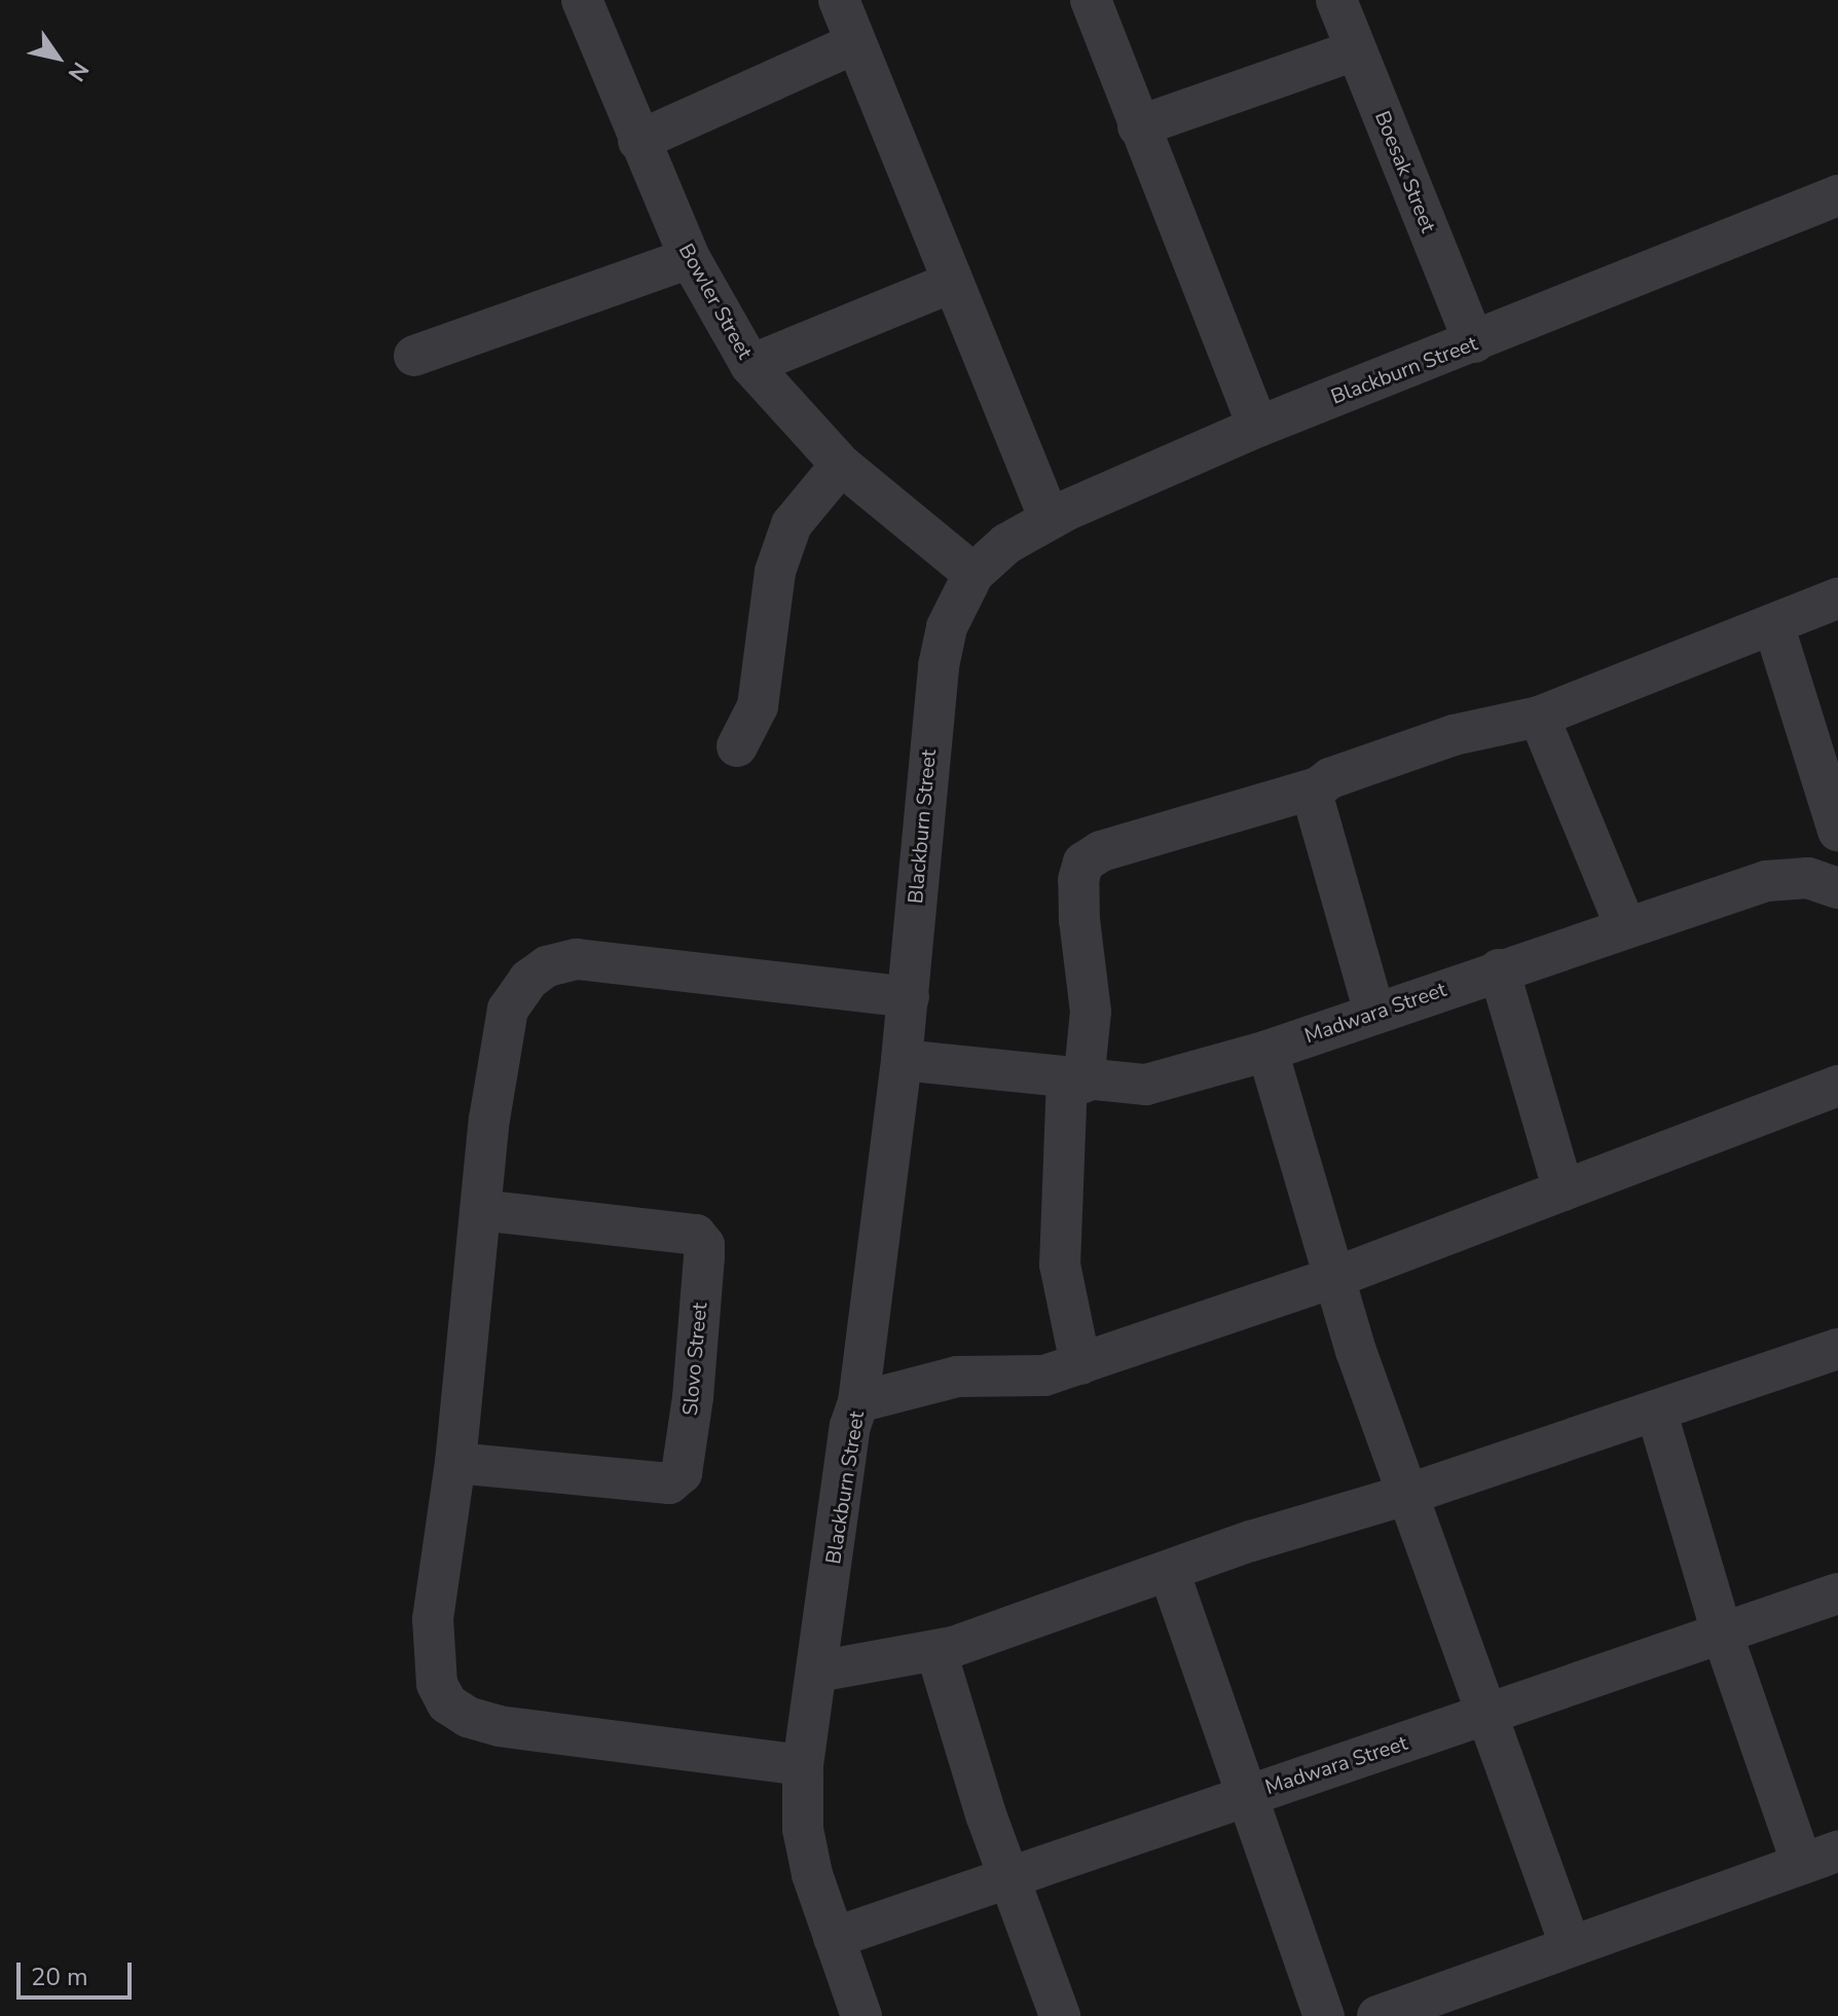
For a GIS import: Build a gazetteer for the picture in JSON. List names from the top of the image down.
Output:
{
  "streets": {
    "street": [
      "Boesak Street",
      "Bowler Street",
      "Blackburn Street",
      "Madwara Street",
      "Slovo Street"
    ]
  },
  "crossings": [
    ["Boesak Street", "Blackburn Street"],
    ["Bowler Street", "Blackburn Street"],
    ["Blackburn Street", "Madwara Street"]
  ],
  "scale_bar": "20 m",
  "north": "bottom right"
}
